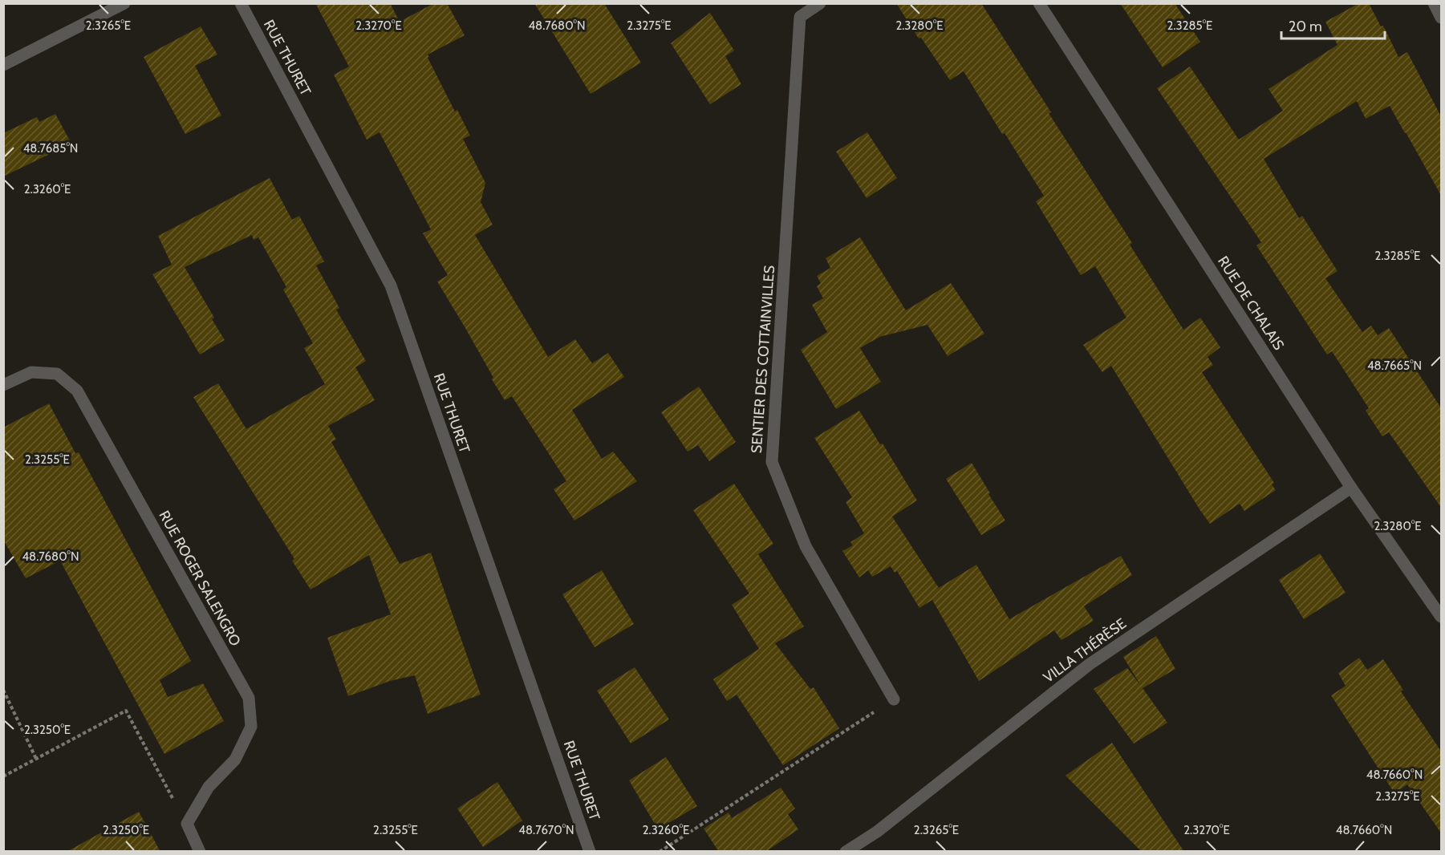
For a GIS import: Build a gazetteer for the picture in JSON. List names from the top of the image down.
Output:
{
  "streets": {
    "street": [
      "RUE THURET",
      "RUE DE CHALAIS",
      "SENTIER DES COTTAINVILLES",
      "RUE ROGER SALENGRO",
      "VILLA THÉRÈSE"
    ]
  },
  "crossings": [
    ["RUE DE CHALAIS", "VILLA THÉRÈSE"]
  ],
  "scale_bar": "20 m",
  "coordinates": [
    "2.3285°E",
    "2.3265°E",
    "2.3270°E",
    "48.7680°N",
    "2.3275°E",
    "2.3280°E",
    "48.7685°N",
    "2.3260°E",
    "48.7665°N",
    "2.3255°E",
    "2.3250°E",
    "48.7660°N",
    "48.7670°N"
  ]
}
